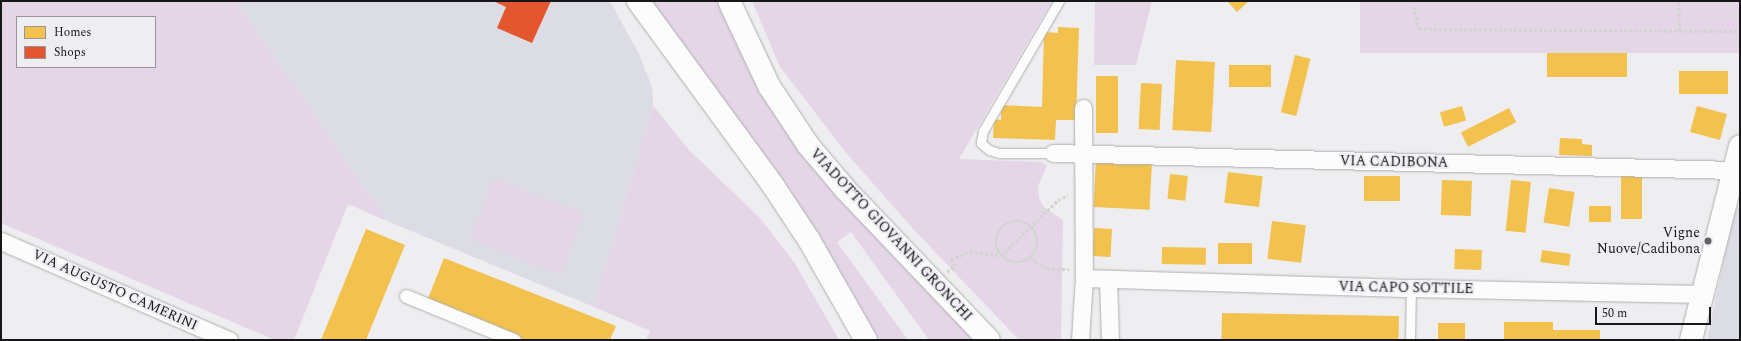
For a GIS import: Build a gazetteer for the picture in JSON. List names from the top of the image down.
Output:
{
  "streets": {
    "main road": ["VIADOTTO GIOVANNI GRONCHI"],
    "street": ["VIA CADIBONA", "VIA CAPO SOTTILE", "VIA AUGUSTO CAMERINI"]
  },
  "places": ["Vigne Nuove/Cadibona"],
  "legend": ["Homes", "Shops"],
  "scale_bar": "50 m"
}
